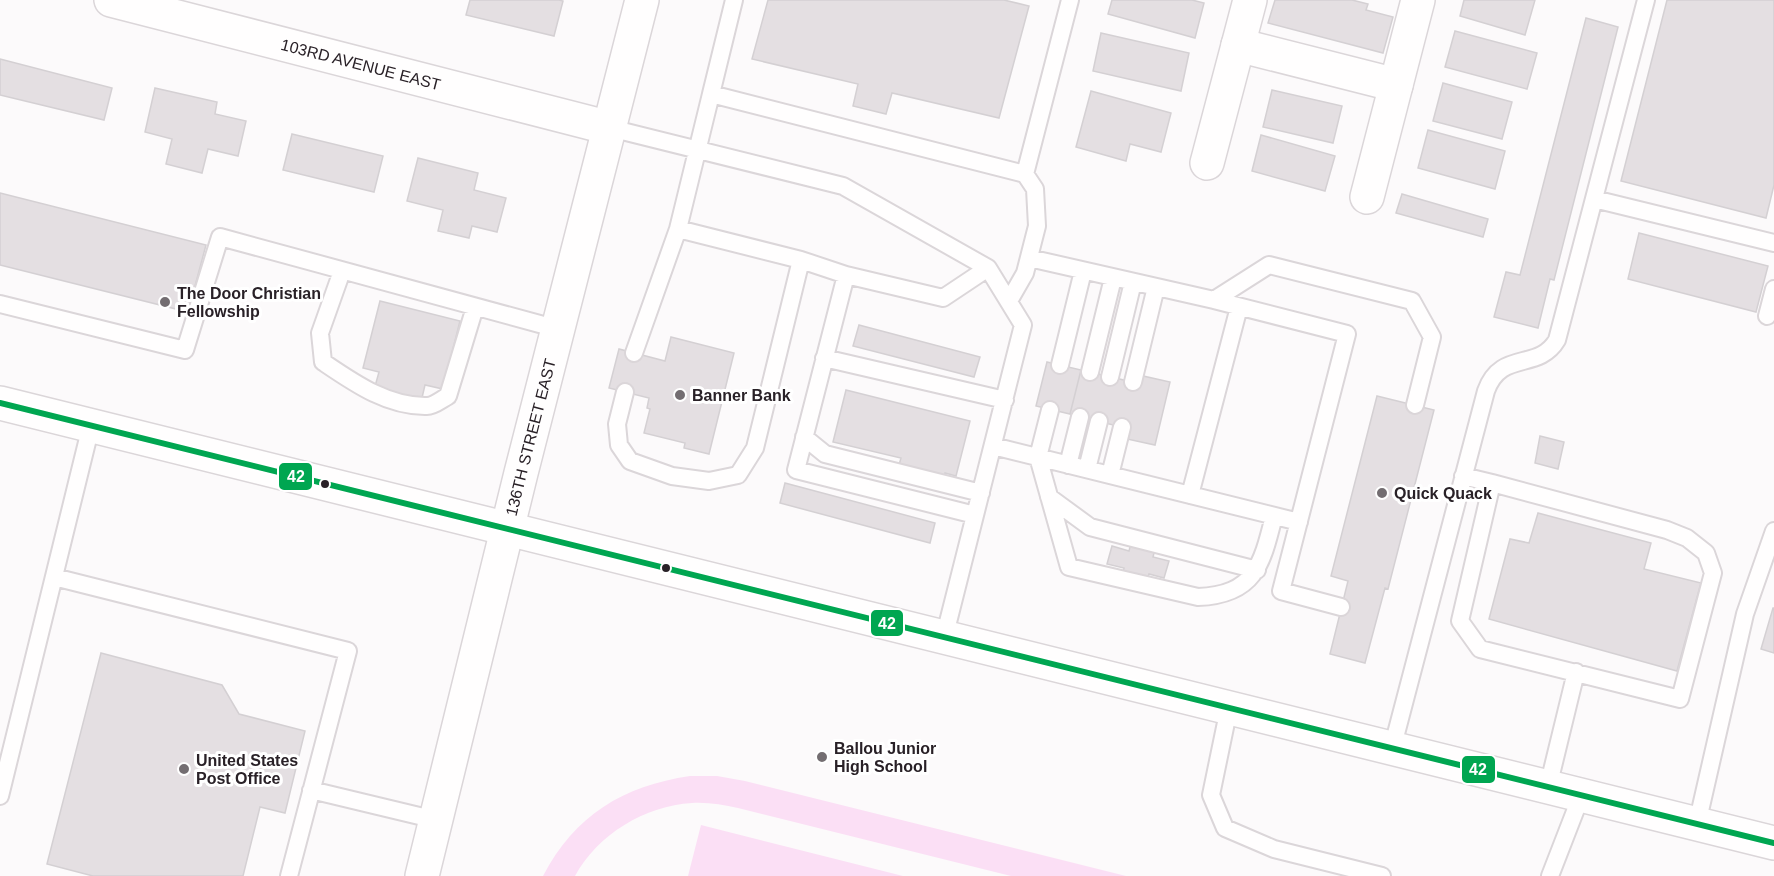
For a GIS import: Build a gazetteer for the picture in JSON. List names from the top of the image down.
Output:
{
  "streets": {
    "street": ["103RD AVENUE EAST", "136TH STREET EAST"]
  },
  "crossings": [
    ["103RD AVENUE EAST", "136TH STREET EAST"]
  ],
  "places": [
    "The Door Christian Fellowship",
    "Banner Bank",
    "Quick Quack",
    "Ballou Junior High School",
    "United States Post Office"
  ],
  "lines": ["transit line 42"]
}
